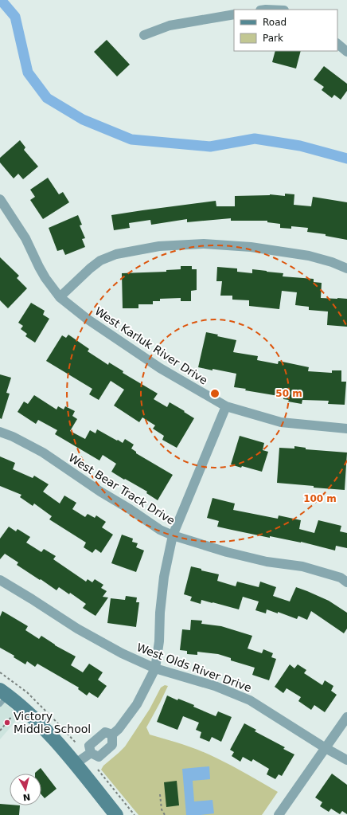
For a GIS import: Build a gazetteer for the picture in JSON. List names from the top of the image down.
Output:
{
  "streets": {
    "street": ["West Karluk River Drive", "West Bear Track Drive", "West Olds River Drive"]
  },
  "places": ["Victory Middle School"],
  "legend": ["Road", "Park"],
  "north": "bottom",
  "rings": ["50 m", "100 m"]
}
